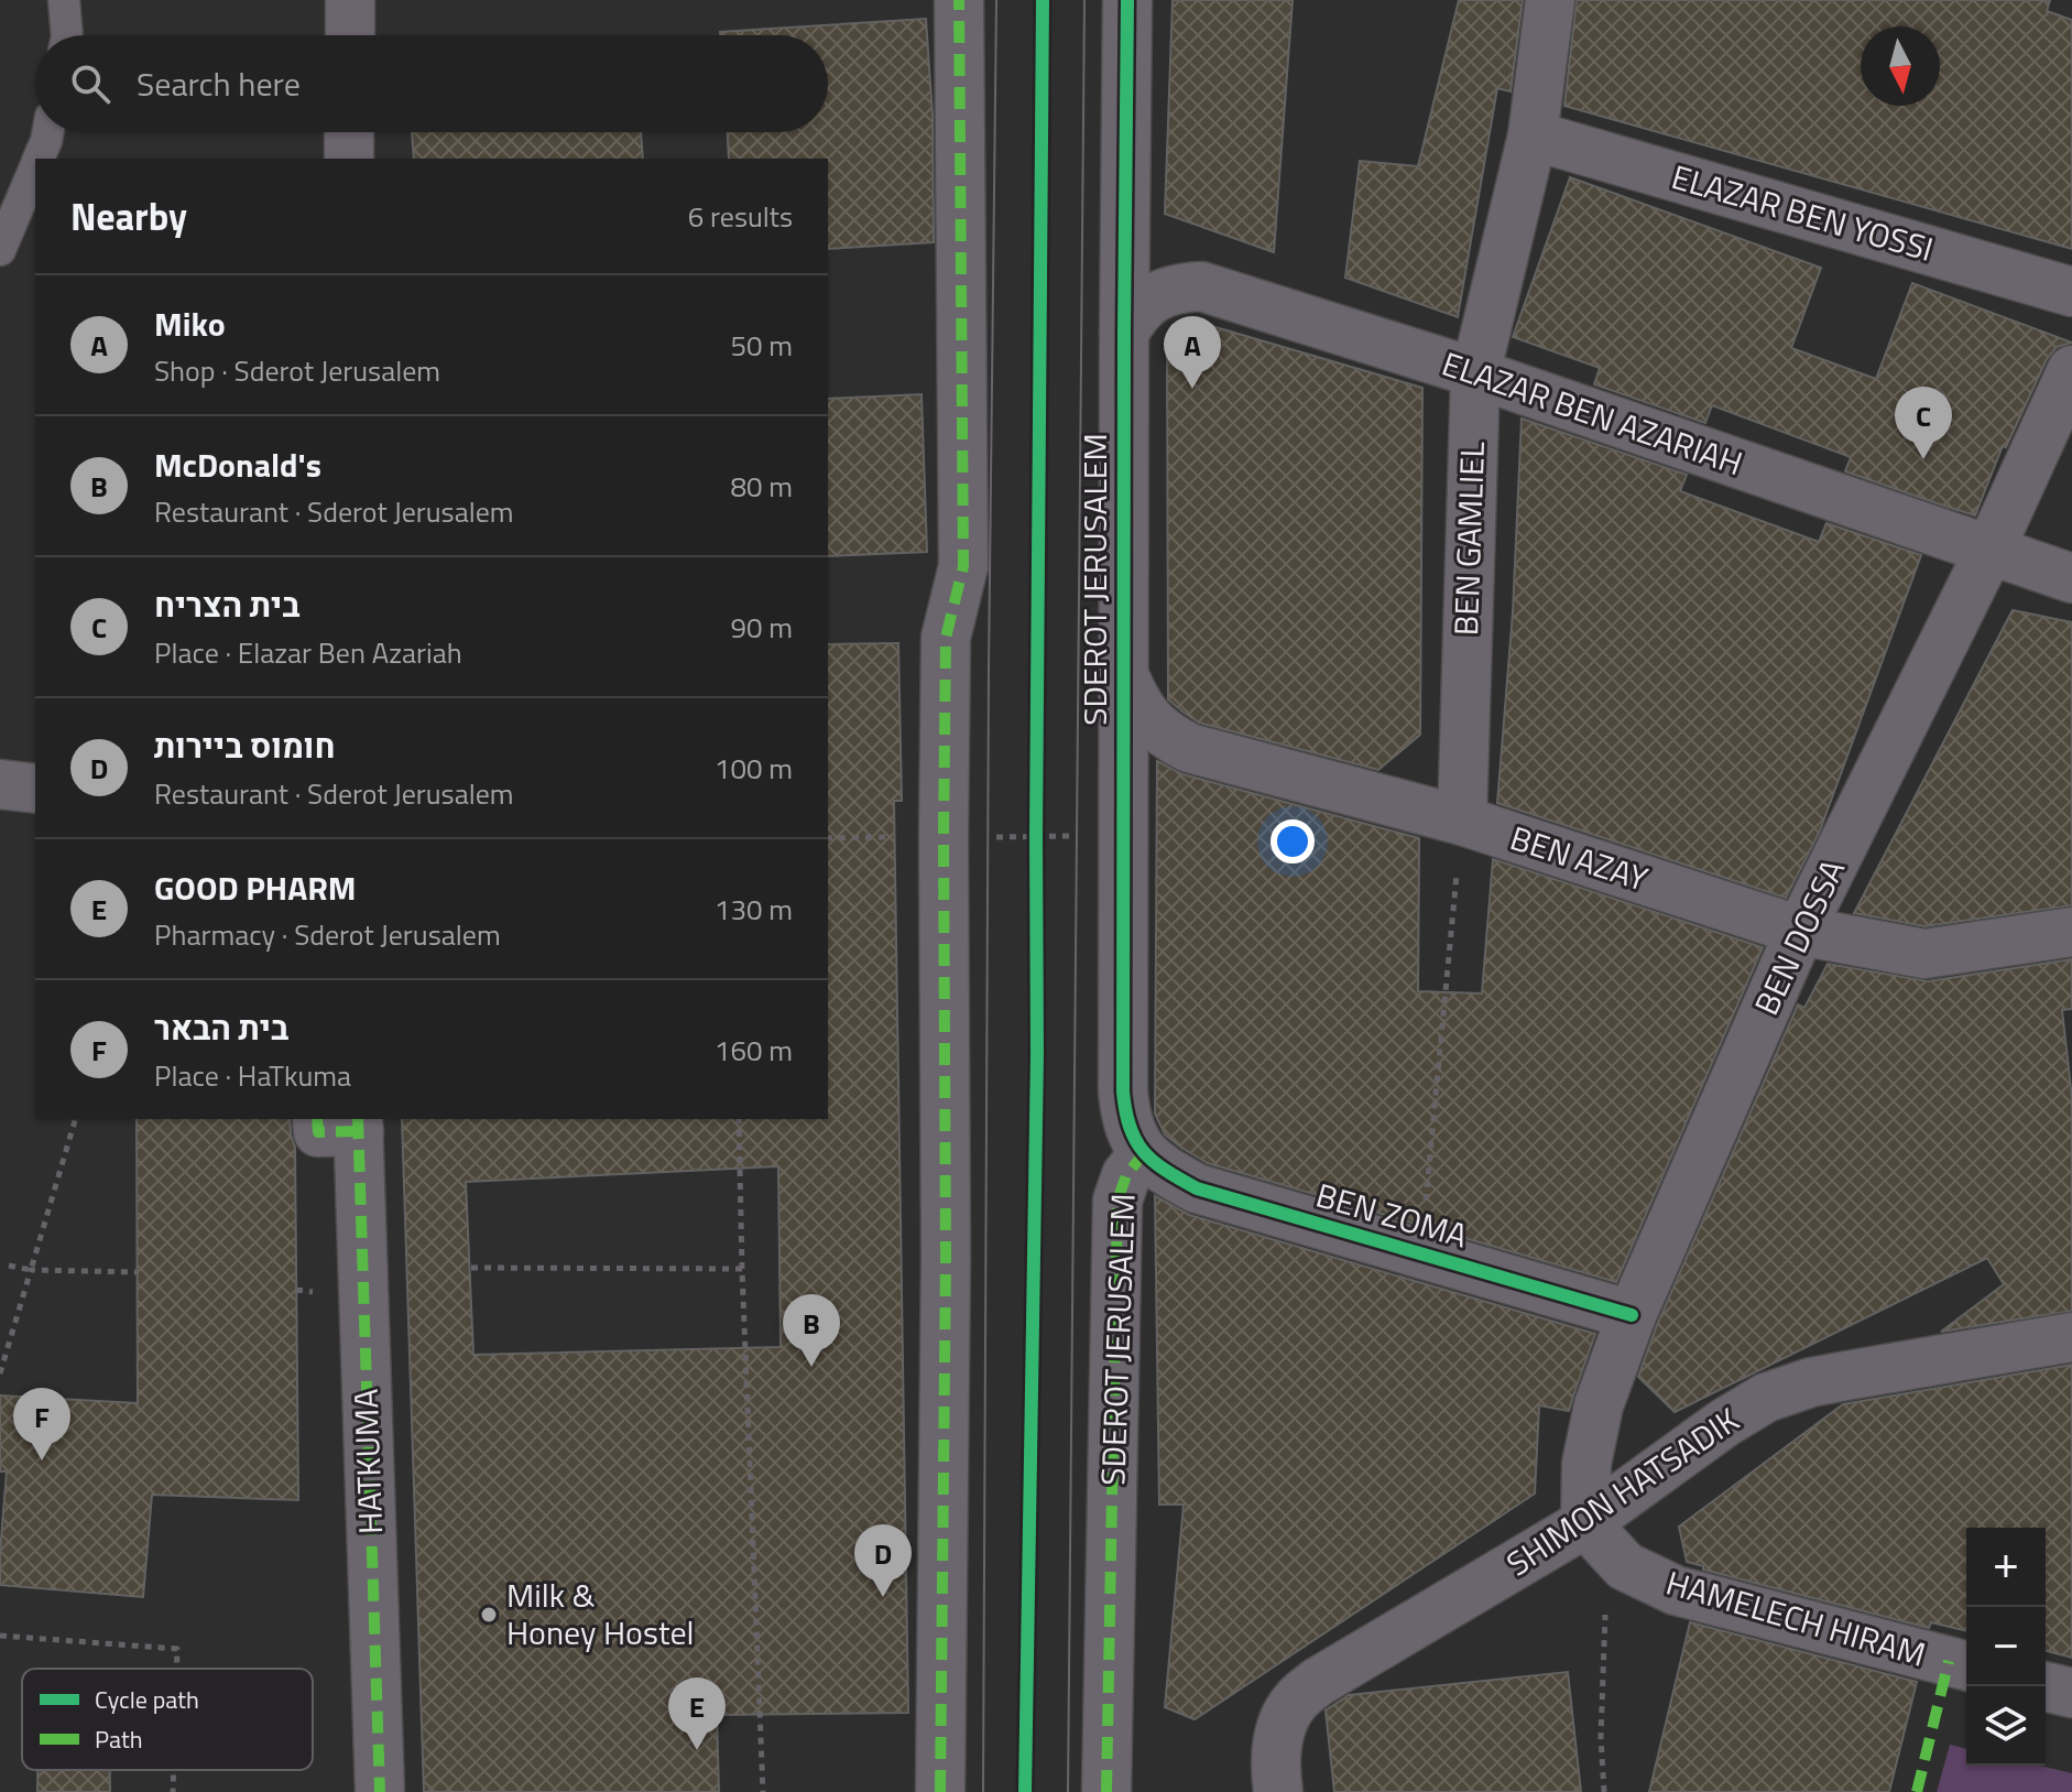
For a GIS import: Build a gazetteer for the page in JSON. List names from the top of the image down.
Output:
{
  "streets": {
    "street": [
      "ELAZAR BEN YOSSI",
      "ELAZAR BEN AZARIAH",
      "BEN GAMLIEL",
      "SDEROT JERUSALEM",
      "BEN AZAY",
      "BEN DOSSA",
      "BEN ZOMA",
      "HATKUMA",
      "SHIMON HATSADIK",
      "HAMELECH HIRAM"
    ]
  },
  "crossings": [
    ["ELAZAR BEN YOSSI", "BEN GAMLIEL"],
    ["ELAZAR BEN AZARIAH", "BEN GAMLIEL"],
    ["ELAZAR BEN AZARIAH", "SDEROT JERUSALEM"],
    ["ELAZAR BEN AZARIAH", "BEN DOSSA"],
    ["BEN GAMLIEL", "BEN AZAY"],
    ["SDEROT JERUSALEM", "BEN AZAY"],
    ["SDEROT JERUSALEM", "BEN ZOMA"],
    ["BEN AZAY", "BEN DOSSA"],
    ["BEN DOSSA", "BEN ZOMA"],
    ["BEN DOSSA", "SHIMON HATSADIK"],
    ["BEN DOSSA", "HAMELECH HIRAM"],
    ["SHIMON HATSADIK", "HAMELECH HIRAM"]
  ],
  "places": ["Milk & Honey Hostel"],
  "legend": ["Cycle path", "Path"],
  "north": "bottom",
  "page": {
    "search": "Search here",
    "heading": ["Nearby", "6 results"],
    "list": [
      {
        "mark": "A",
        "name": "Miko",
        "note": "Shop · Sderot Jerusalem",
        "value": "50 m"
      },
      {
        "mark": "B",
        "name": "McDonald's",
        "note": "Restaurant · Sderot Jerusalem",
        "value": "80 m"
      },
      {
        "mark": "C",
        "name": "בית הצריח",
        "note": "Place · Elazar Ben Azariah",
        "value": "90 m"
      },
      {
        "mark": "D",
        "name": "חומוס ביירות",
        "note": "Restaurant · Sderot Jerusalem",
        "value": "100 m"
      },
      {
        "mark": "E",
        "name": "GOOD PHARM",
        "note": "Pharmacy · Sderot Jerusalem",
        "value": "130 m"
      },
      {
        "mark": "F",
        "name": "בית הבאר",
        "note": "Place · HaTkuma",
        "value": "160 m"
      }
    ],
    "pins": [
      "A",
      "C",
      "B",
      "F",
      "D",
      "E"
    ],
    "map_buttons": ["+", "−"]
  }
}
